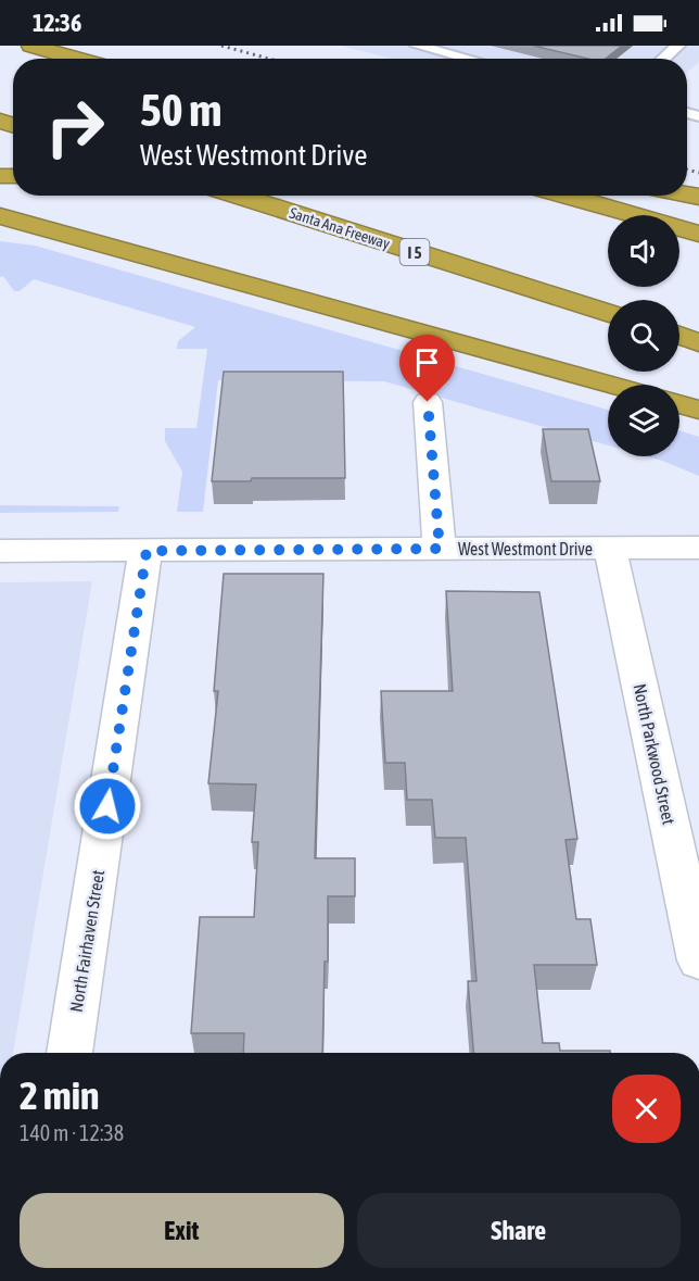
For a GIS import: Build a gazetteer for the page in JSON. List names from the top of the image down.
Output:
{
  "streets": {
    "highway": ["Santa Ana Freeway", "I 5"],
    "street": ["West Westmont Drive", "North Parkwood Street", "North Fairhaven Street"]
  },
  "crossings": [
    ["West Westmont Drive", "North Parkwood Street"],
    ["West Westmont Drive", "North Fairhaven Street"]
  ],
  "page": {
    "status": "12:36",
    "turn": ["50 m", "West Westmont Drive"],
    "heading": ["2 min", "140 m · 12:38"],
    "buttons": ["Exit", "Share"]
  }
}
